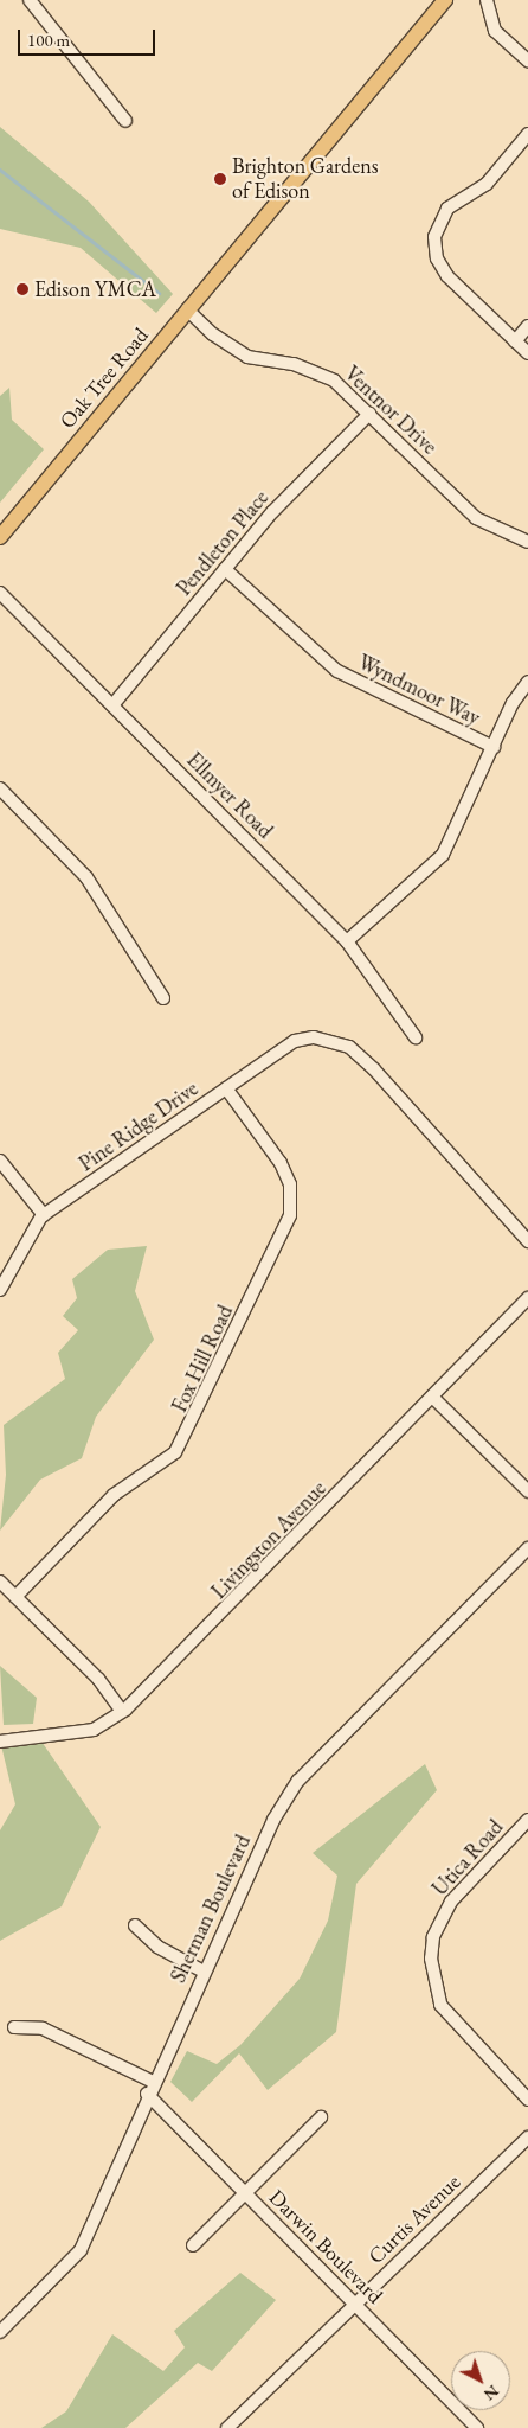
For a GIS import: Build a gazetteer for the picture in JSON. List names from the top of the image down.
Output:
{
  "streets": {
    "main road": ["Oak Tree Road"],
    "street": [
      "Ventnor Drive",
      "Pendleton Place",
      "Wyndmoor Way",
      "Ellmyer Road",
      "Pine Ridge Drive",
      "Fox Hill Road",
      "Livingston Avenue",
      "Utica Road",
      "Sherman Boulevard",
      "Curtis Avenue",
      "Darwin Boulevard"
    ]
  },
  "crossings": [
    ["Oak Tree Road", "Ventnor Drive"],
    ["Ventnor Drive", "Pendleton Place"],
    ["Pendleton Place", "Wyndmoor Way"],
    ["Pendleton Place", "Ellmyer Road"],
    ["Pine Ridge Drive", "Fox Hill Road"],
    ["Sherman Boulevard", "Darwin Boulevard"],
    ["Curtis Avenue", "Darwin Boulevard"]
  ],
  "places": ["Brighton Gardens of Edison", "Edison YMCA"],
  "scale_bar": "100 m",
  "north": "bottom right"
}
